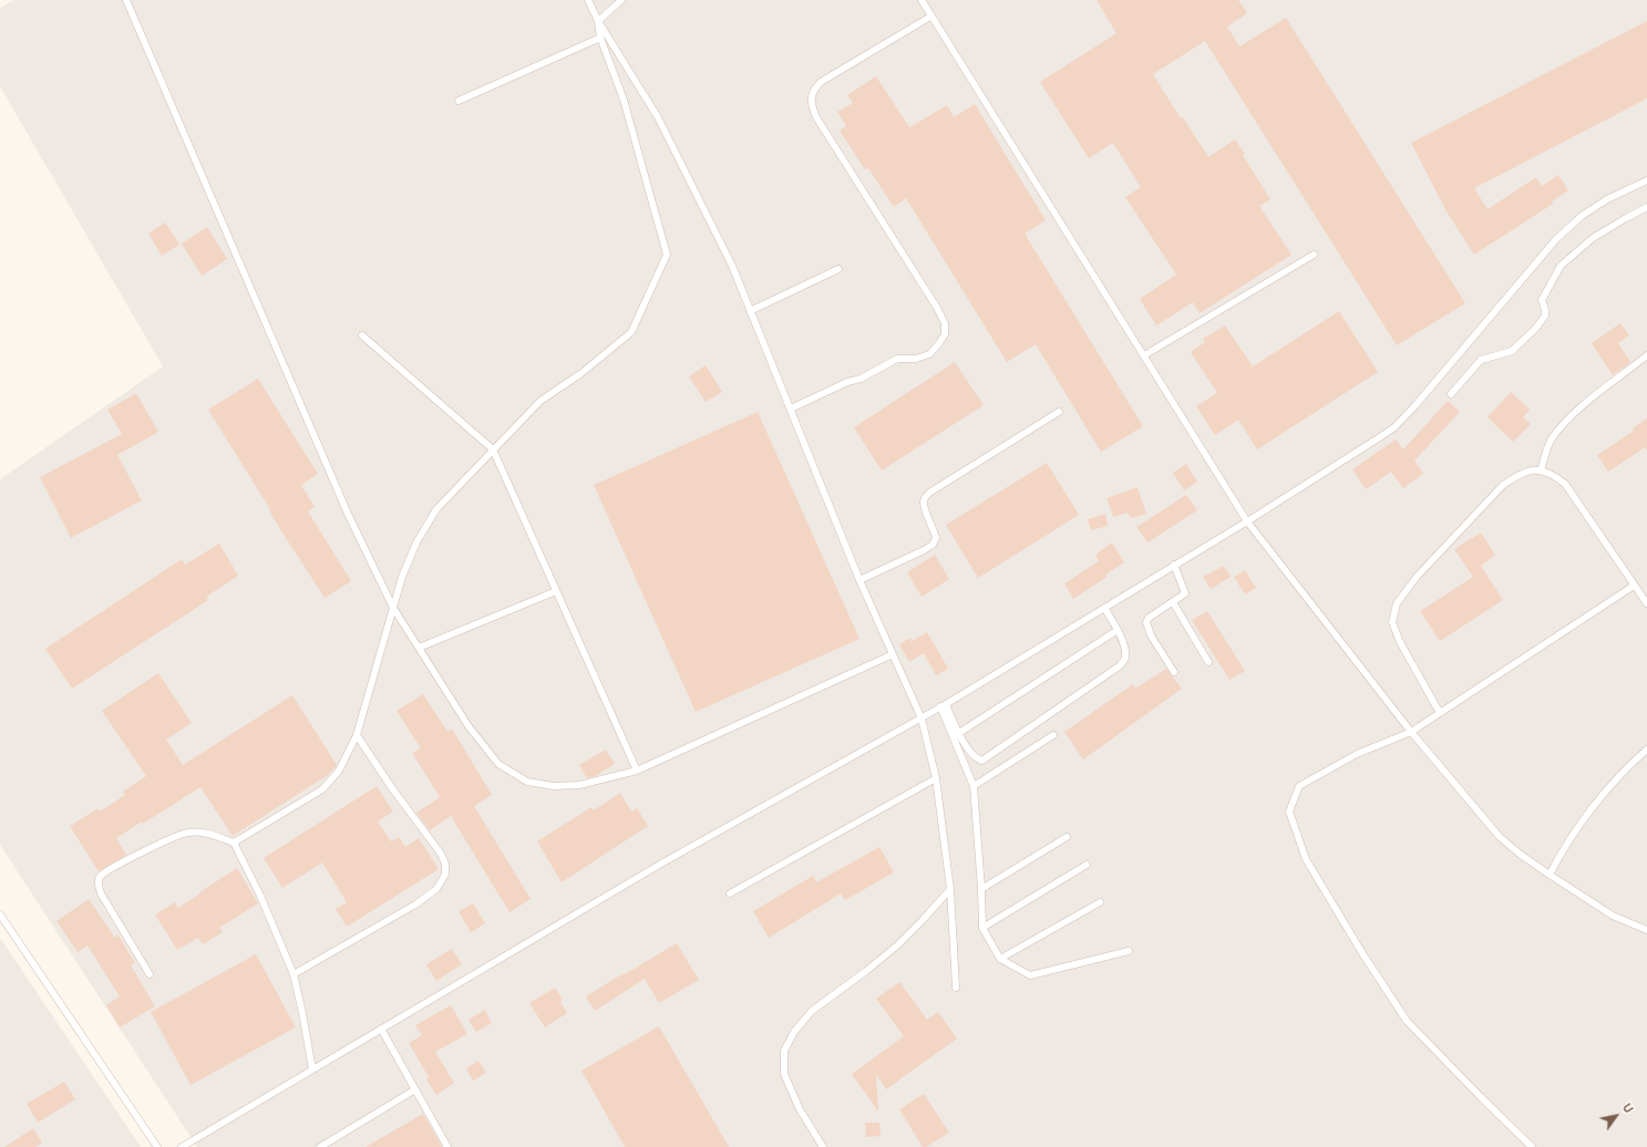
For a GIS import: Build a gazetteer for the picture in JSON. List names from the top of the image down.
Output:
{
  "north": "top right"
}
